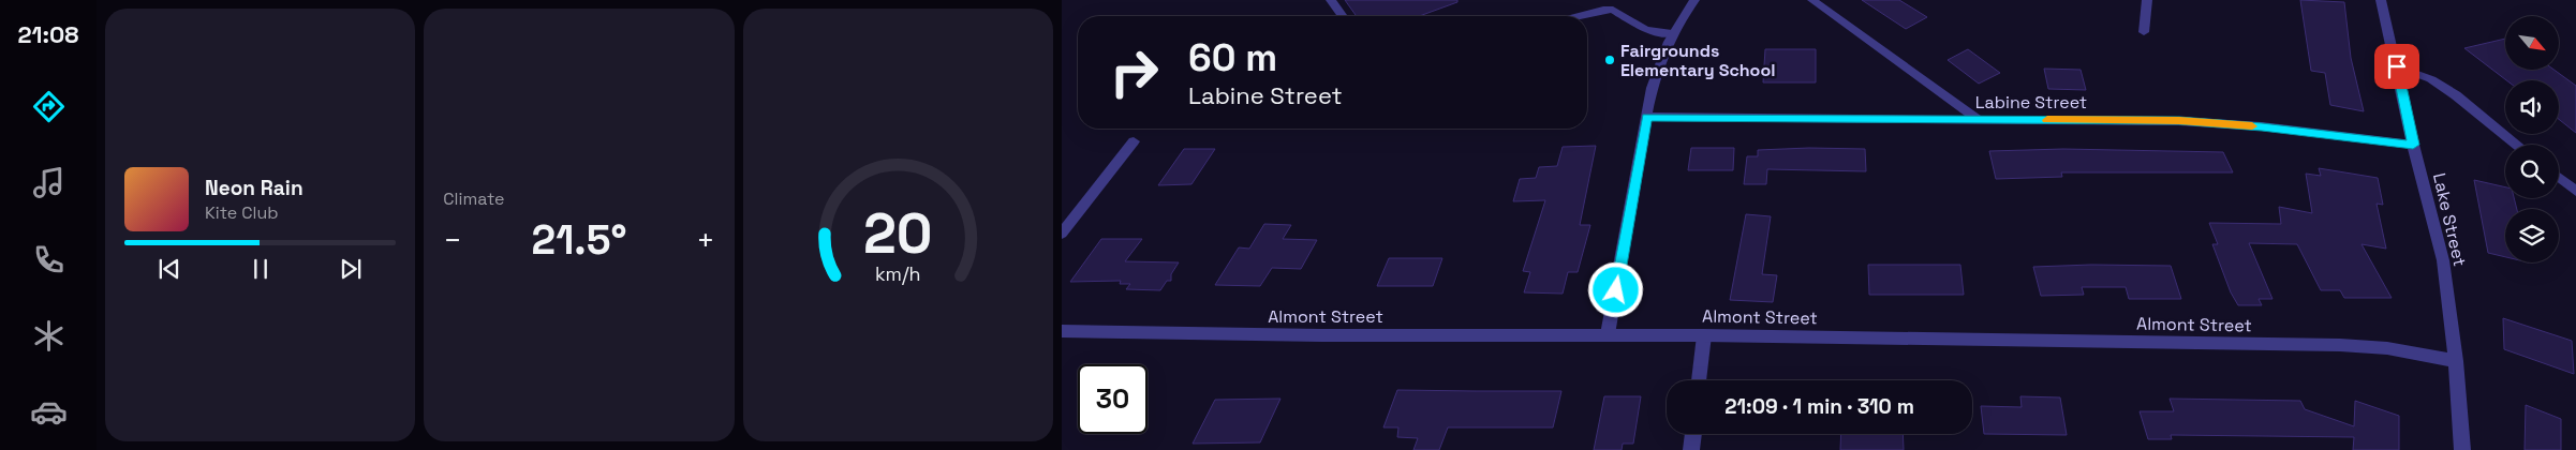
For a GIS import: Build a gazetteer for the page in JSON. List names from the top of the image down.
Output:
{
  "streets": {
    "street": ["Labine Street", "Lake Street", "Almont Street"]
  },
  "crossings": [
    ["Labine Street", "Lake Street"],
    ["Lake Street", "Almont Street"]
  ],
  "places": ["Fairgrounds Elementary School"],
  "north": "bottom right",
  "page": {
    "tabs": "21:08",
    "tile": "Climate",
    "turn": ["60 m", "Labine Street"],
    "song": ["Neon Rain", "Kite Club"],
    "heat": ["−", "21.5°", "+"],
    "limit": "30",
    "trip": "21:09 · 1 min · 310 m",
    "gauge": ["20", "km/h"]
  }
}
